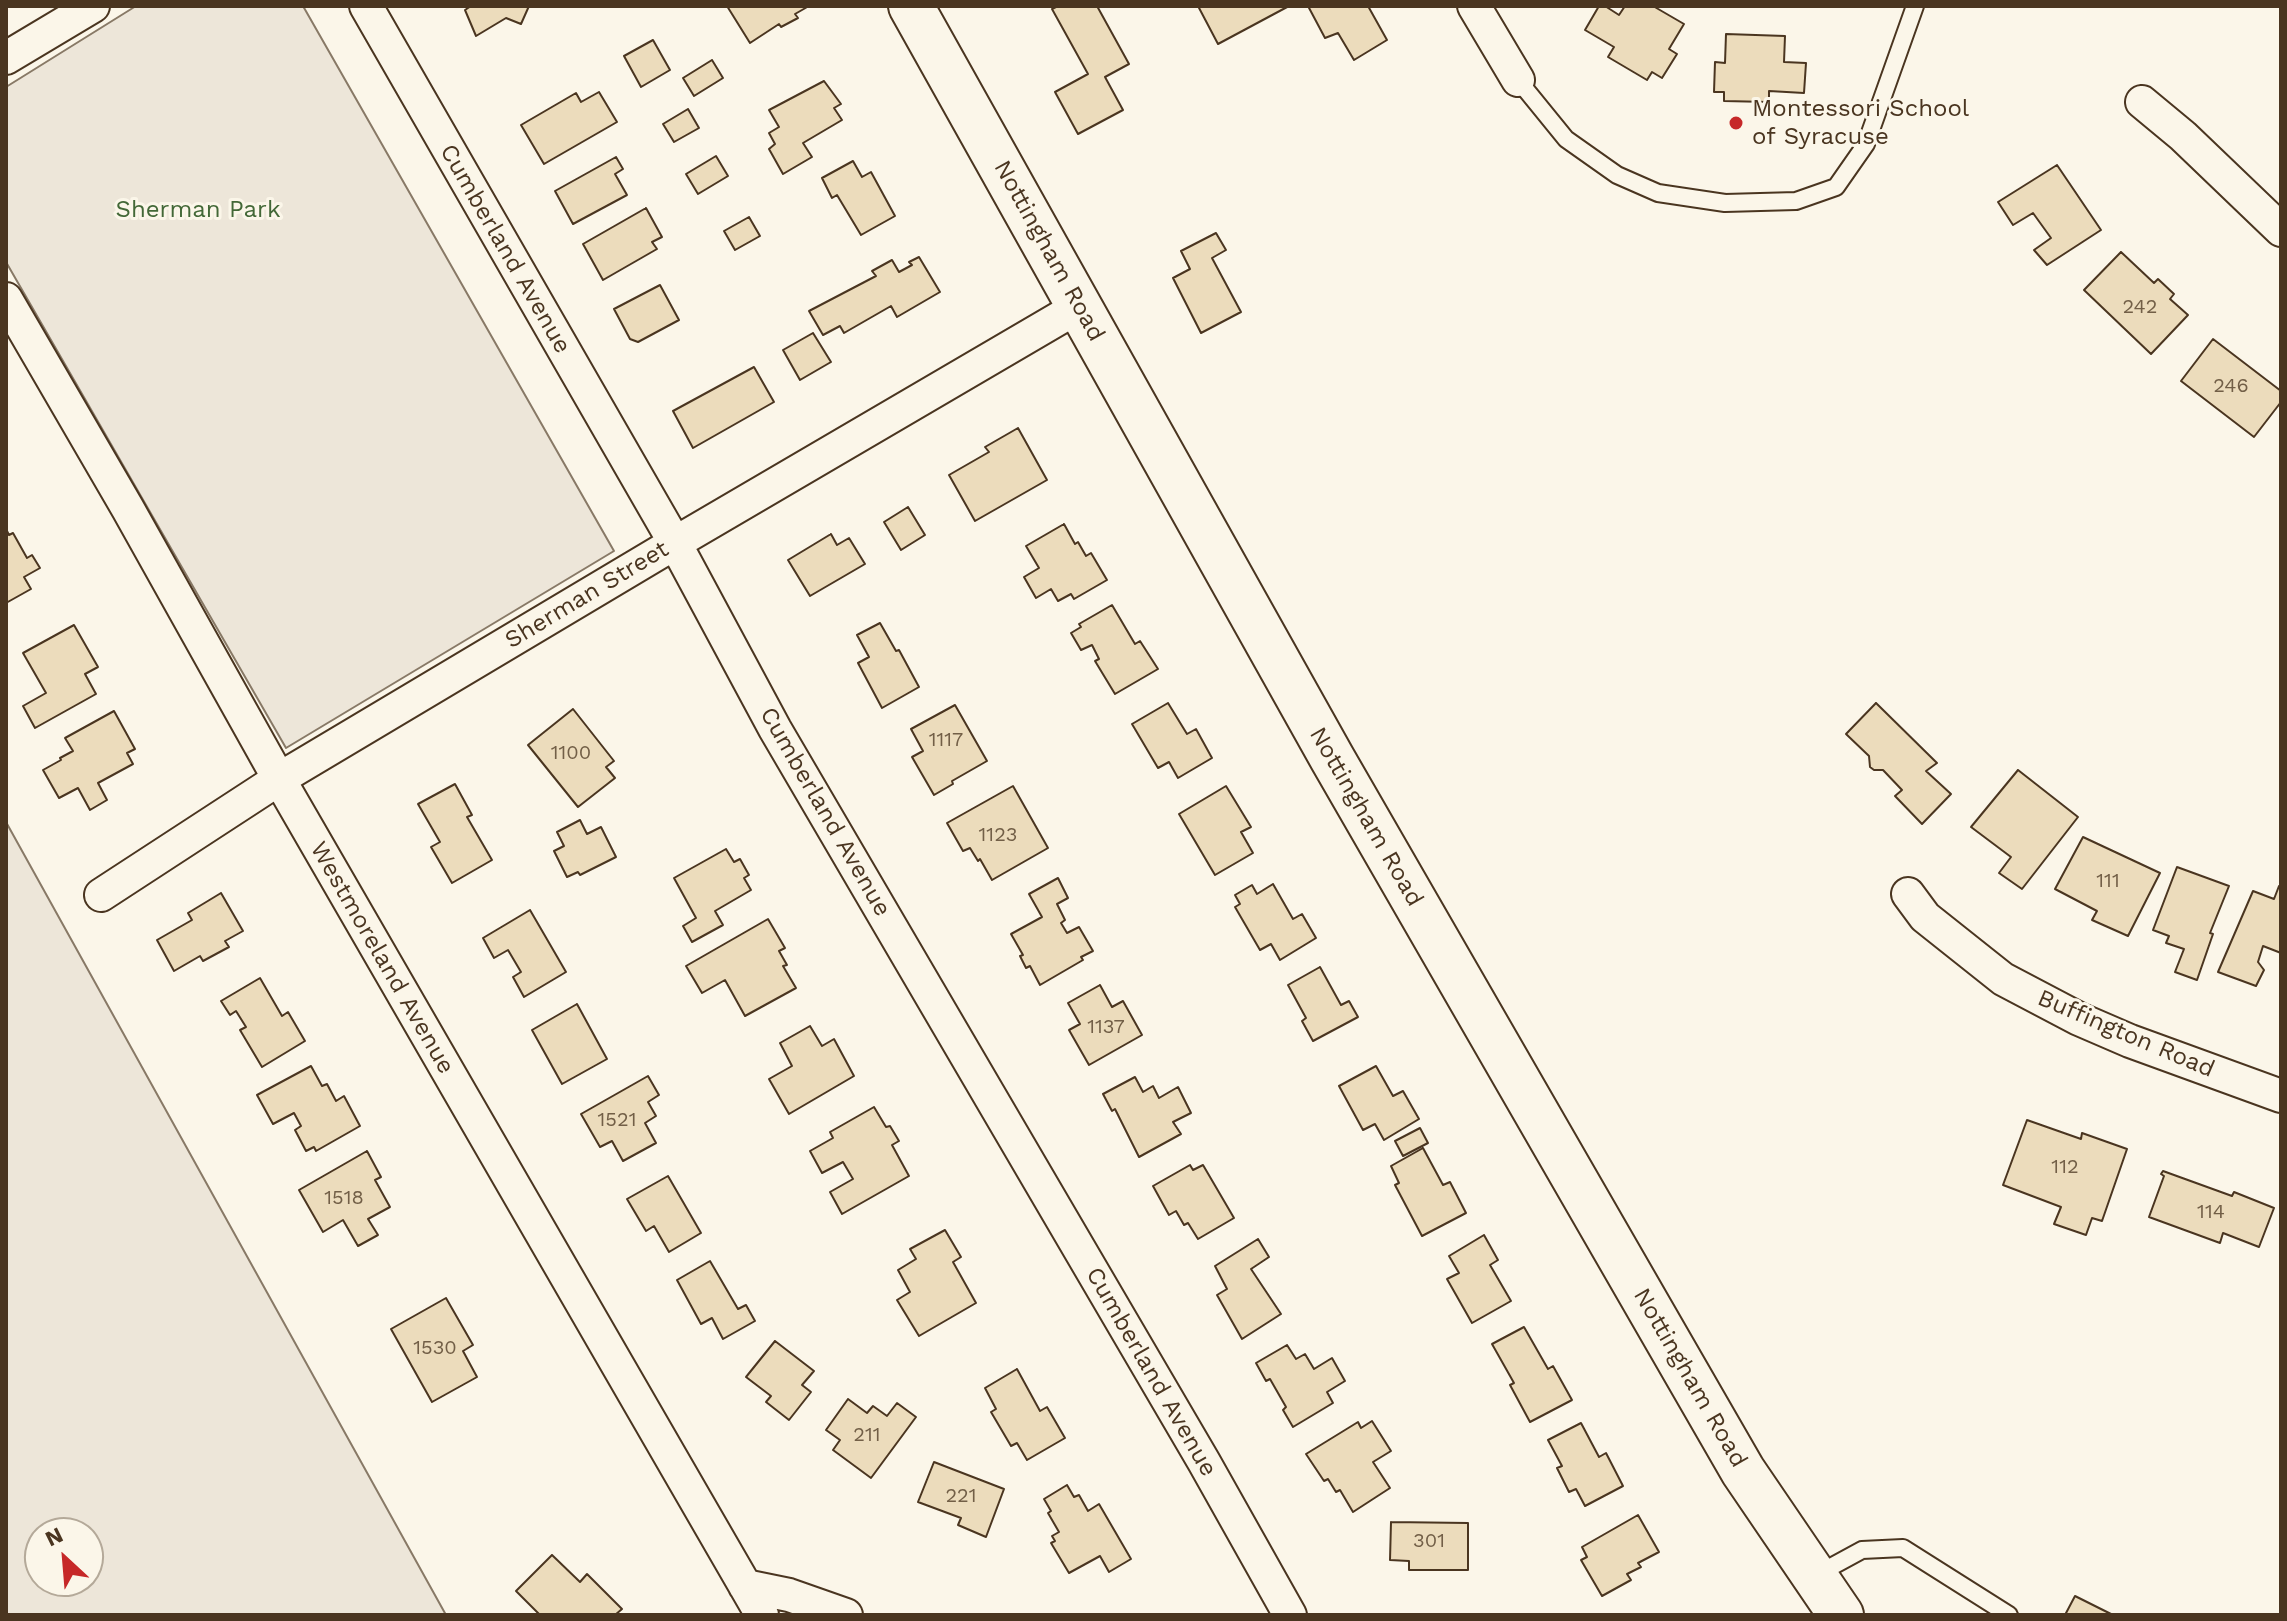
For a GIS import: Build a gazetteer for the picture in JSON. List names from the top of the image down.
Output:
{
  "streets": {
    "street": [
      "Cumberland Avenue",
      "Nottingham Road",
      "Sherman Street",
      "Westmoreland Avenue",
      "Buffington Road"
    ]
  },
  "crossings": [
    ["Cumberland Avenue", "Sherman Street"],
    ["Nottingham Road", "Sherman Street"],
    ["Sherman Street", "Westmoreland Avenue"]
  ],
  "parks": ["Sherman Park"],
  "places": ["Montessori School of Syracuse"],
  "house_numbers": [
    "242",
    "246",
    "1117",
    "1100",
    "1123",
    "111",
    "1137",
    "1521",
    "112",
    "1518",
    "114",
    "1530",
    "211",
    "221",
    "301"
  ],
  "north": "top left"
}
